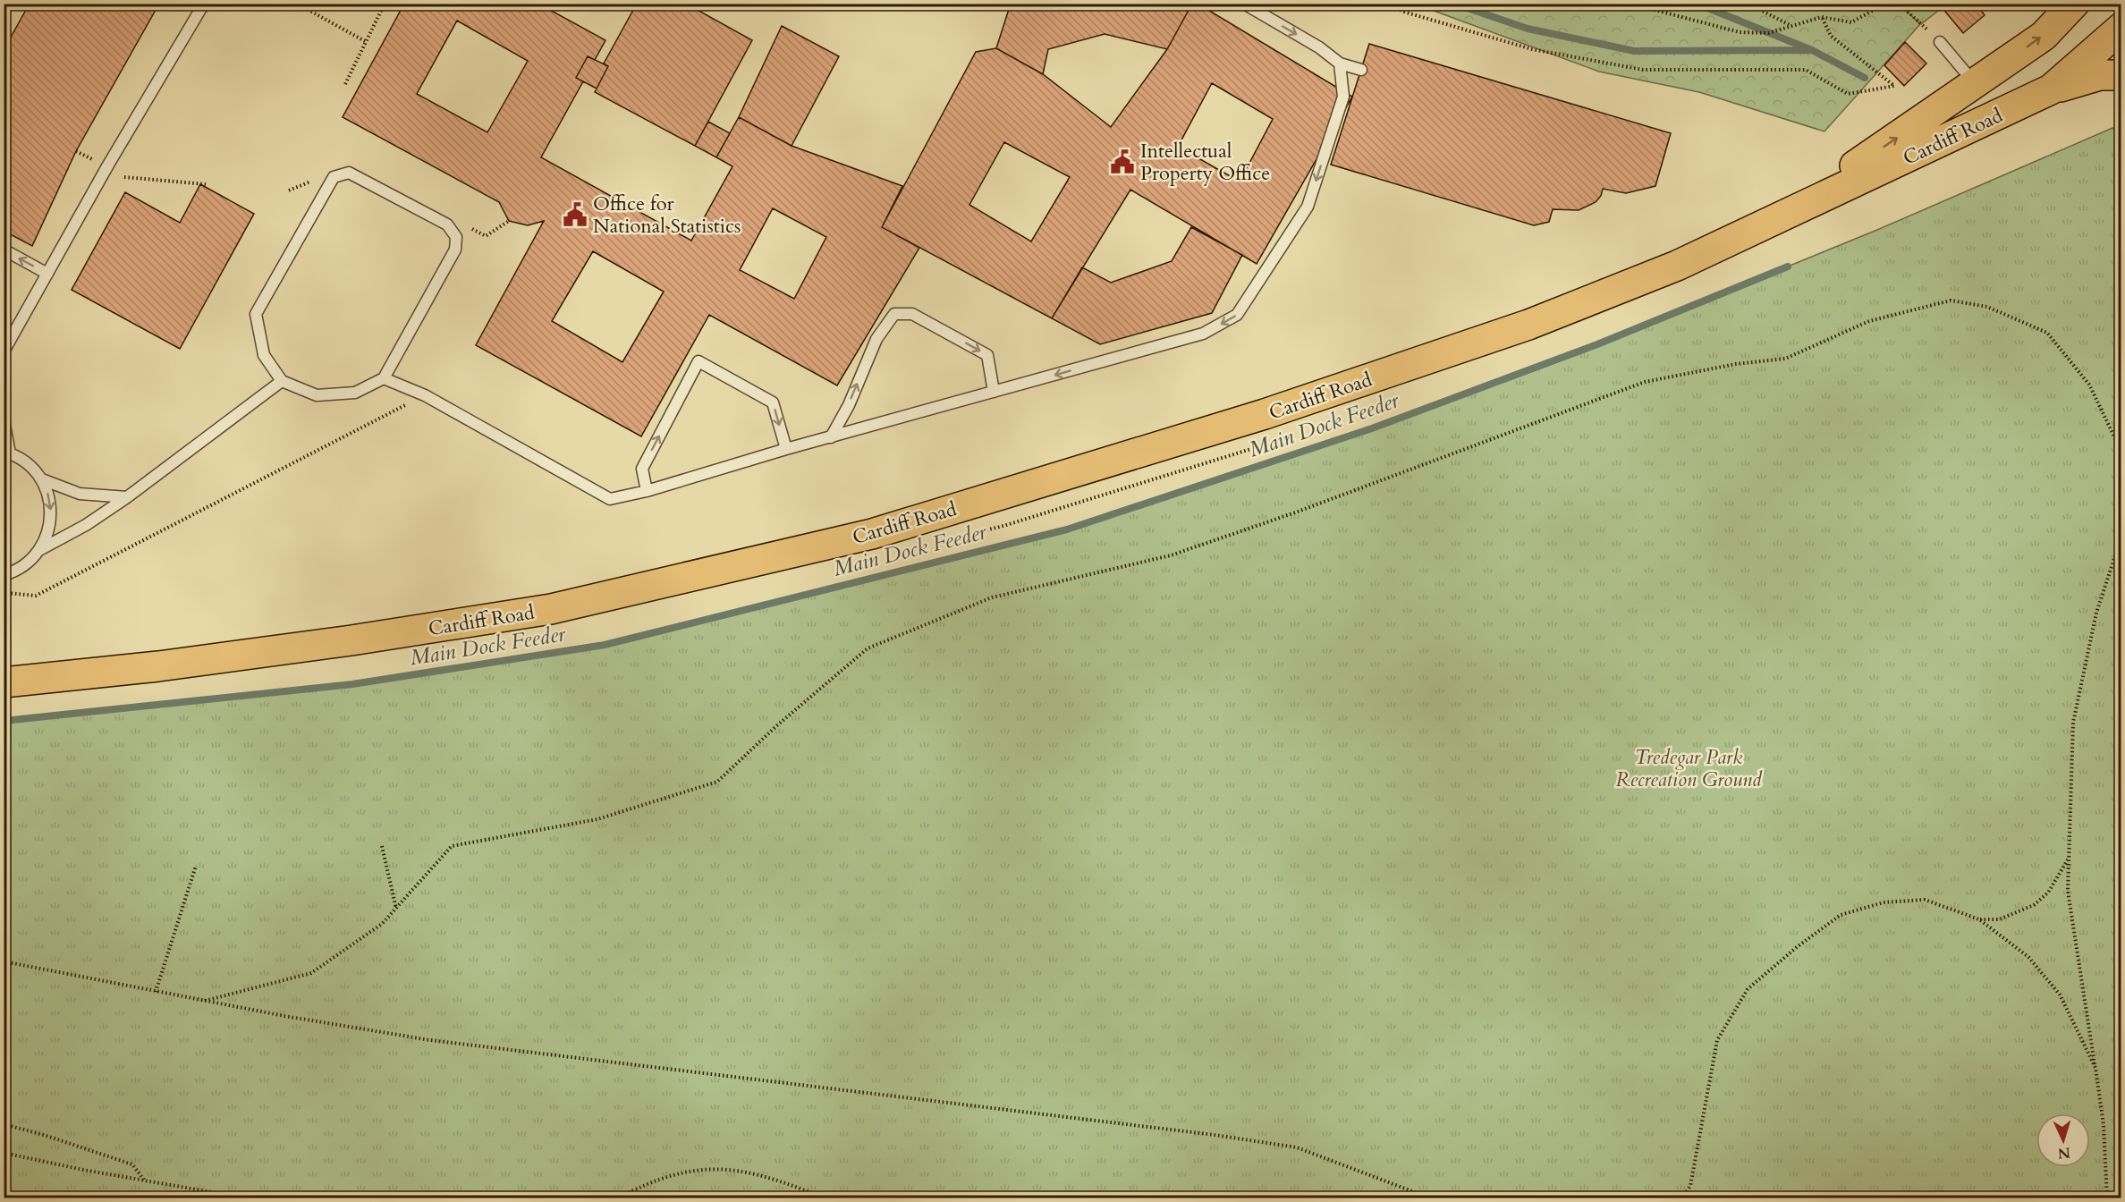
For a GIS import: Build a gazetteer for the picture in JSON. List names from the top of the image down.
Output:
{
  "streets": {
    "main road": ["Cardiff Road"]
  },
  "water": ["Main Dock Feeder"],
  "parks": ["Tredegar Park Recreation Ground"],
  "places": {
    "public building": ["Intellectual Property Office", "Office for National Statistics"]
  },
  "north": "bottom"
}
